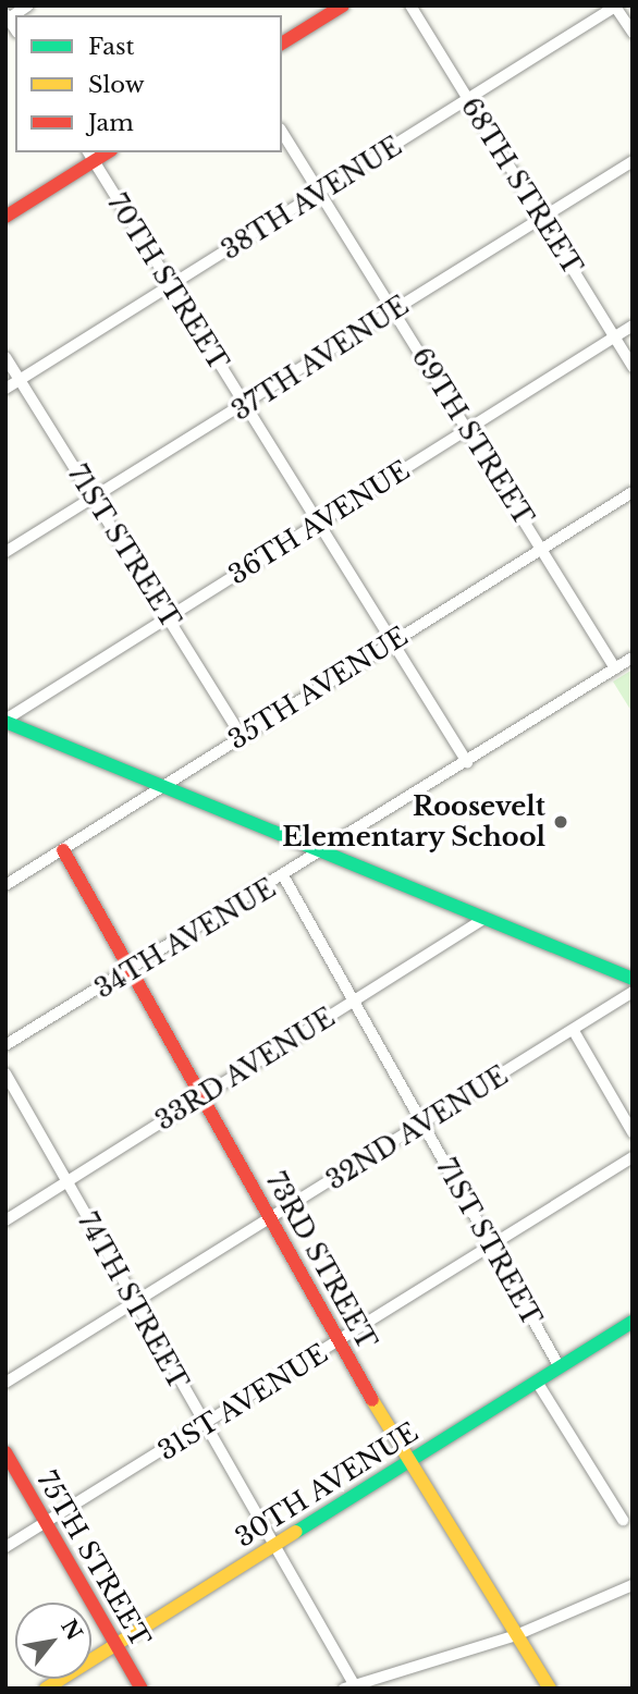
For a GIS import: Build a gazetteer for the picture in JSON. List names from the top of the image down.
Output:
{
  "streets": {
    "street": [
      "68TH STREET",
      "38TH AVENUE",
      "70TH STREET",
      "37TH AVENUE",
      "69TH STREET",
      "36TH AVENUE",
      "71ST STREET",
      "35TH AVENUE",
      "34TH AVENUE",
      "33RD AVENUE",
      "32ND AVENUE",
      "73RD STREET",
      "74TH STREET",
      "31ST AVENUE",
      "30TH AVENUE",
      "75TH STREET"
    ]
  },
  "crossings": [
    ["68TH STREET", "38TH AVENUE"],
    ["68TH STREET", "37TH AVENUE"],
    ["68TH STREET", "36TH AVENUE"],
    ["38TH AVENUE", "70TH STREET"],
    ["38TH AVENUE", "69TH STREET"],
    ["38TH AVENUE", "71ST STREET"],
    ["70TH STREET", "37TH AVENUE"],
    ["70TH STREET", "36TH AVENUE"],
    ["70TH STREET", "35TH AVENUE"],
    ["70TH STREET", "34TH AVENUE"],
    ["37TH AVENUE", "69TH STREET"],
    ["37TH AVENUE", "71ST STREET"],
    ["69TH STREET", "36TH AVENUE"],
    ["69TH STREET", "35TH AVENUE"],
    ["69TH STREET", "34TH AVENUE"],
    ["36TH AVENUE", "71ST STREET"],
    ["71ST STREET", "35TH AVENUE"],
    ["71ST STREET", "34TH AVENUE"],
    ["71ST STREET", "33RD AVENUE"],
    ["71ST STREET", "32ND AVENUE"],
    ["71ST STREET", "31ST AVENUE"],
    ["71ST STREET", "30TH AVENUE"],
    ["35TH AVENUE", "73RD STREET"],
    ["34TH AVENUE", "73RD STREET"],
    ["33RD AVENUE", "73RD STREET"],
    ["33RD AVENUE", "74TH STREET"],
    ["32ND AVENUE", "73RD STREET"],
    ["32ND AVENUE", "74TH STREET"],
    ["73RD STREET", "31ST AVENUE"],
    ["73RD STREET", "30TH AVENUE"],
    ["74TH STREET", "31ST AVENUE"],
    ["74TH STREET", "30TH AVENUE"],
    ["31ST AVENUE", "75TH STREET"],
    ["30TH AVENUE", "75TH STREET"]
  ],
  "places": ["Roosevelt Elementary School"],
  "legend": ["Fast", "Slow", "Jam"],
  "north": "top right"
}
